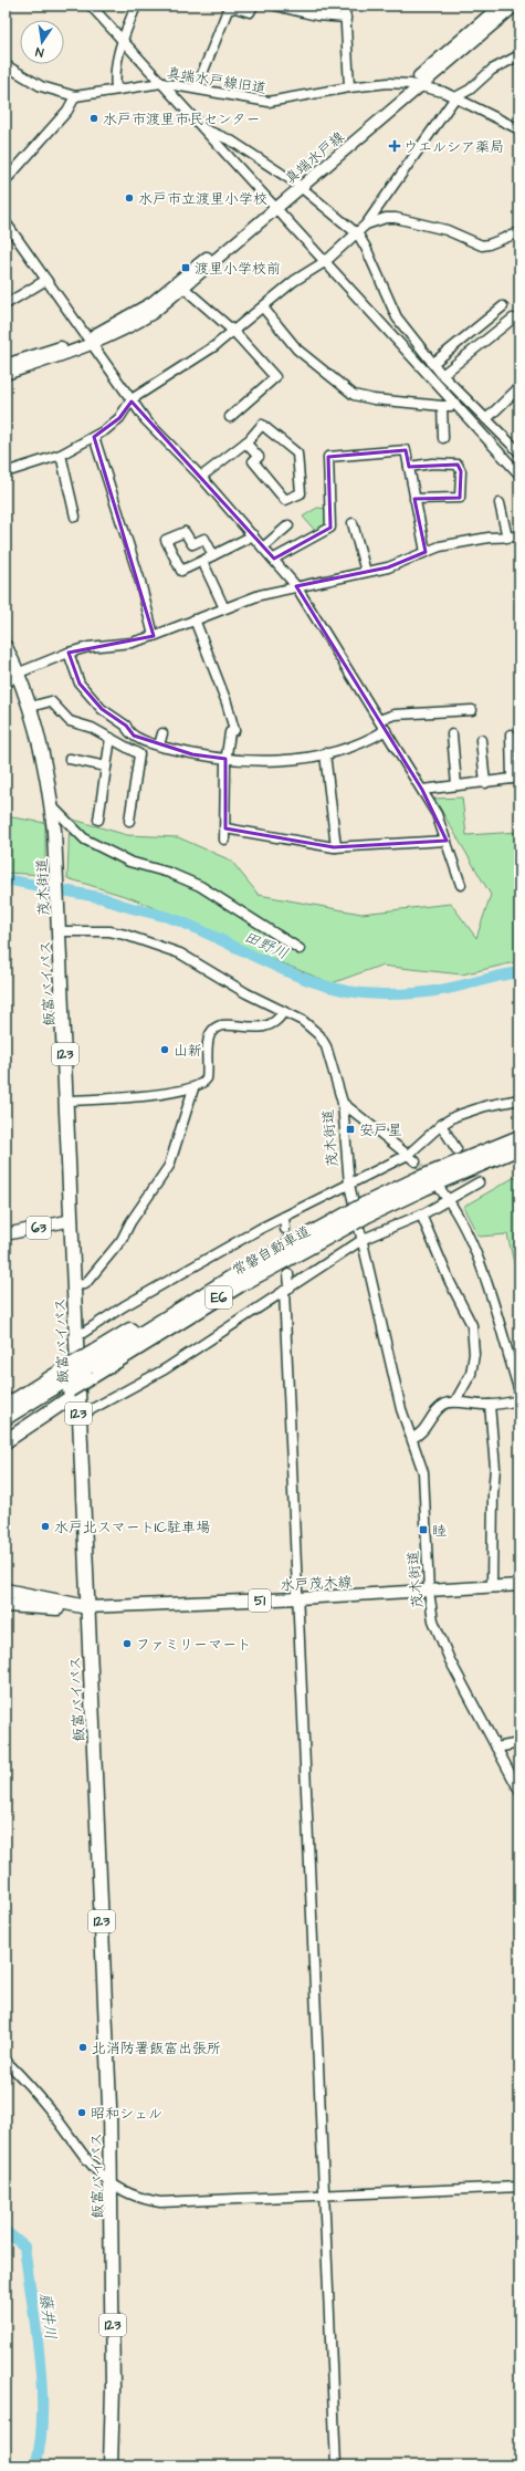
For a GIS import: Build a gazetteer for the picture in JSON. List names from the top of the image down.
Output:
{
  "streets": {
    "highway": ["茂木街道", "飯富バイパス", "123"],
    "main road": [
      "真端水戸線",
      "63",
      "水戸茂木線",
      "51"
    ],
    "street": ["真端水戸線旧道"]
  },
  "crossings": [
    ["真端水戸線旧道", "真端水戸線"],
    ["茂木街道", "飯富バイパス"],
    ["茂木街道", "水戸茂木線"],
    ["飯富バイパス", "63"],
    ["飯富バイパス", "水戸茂木線"]
  ],
  "water": ["田野川", "藤井川"],
  "places": {
    "other": [
      "水戸市渡里市民センター",
      "水戸市立渡里小学校",
      "山新",
      "水戸北スマートIC駐車場",
      "ファミリーマート",
      "北消防署飯富出張所",
      "昭和シェル"
    ],
    "health": ["ウエルシア薬局"],
    "transit": ["渡里小学校前", "安戸星", "睦"]
  },
  "north": "bottom"
}
